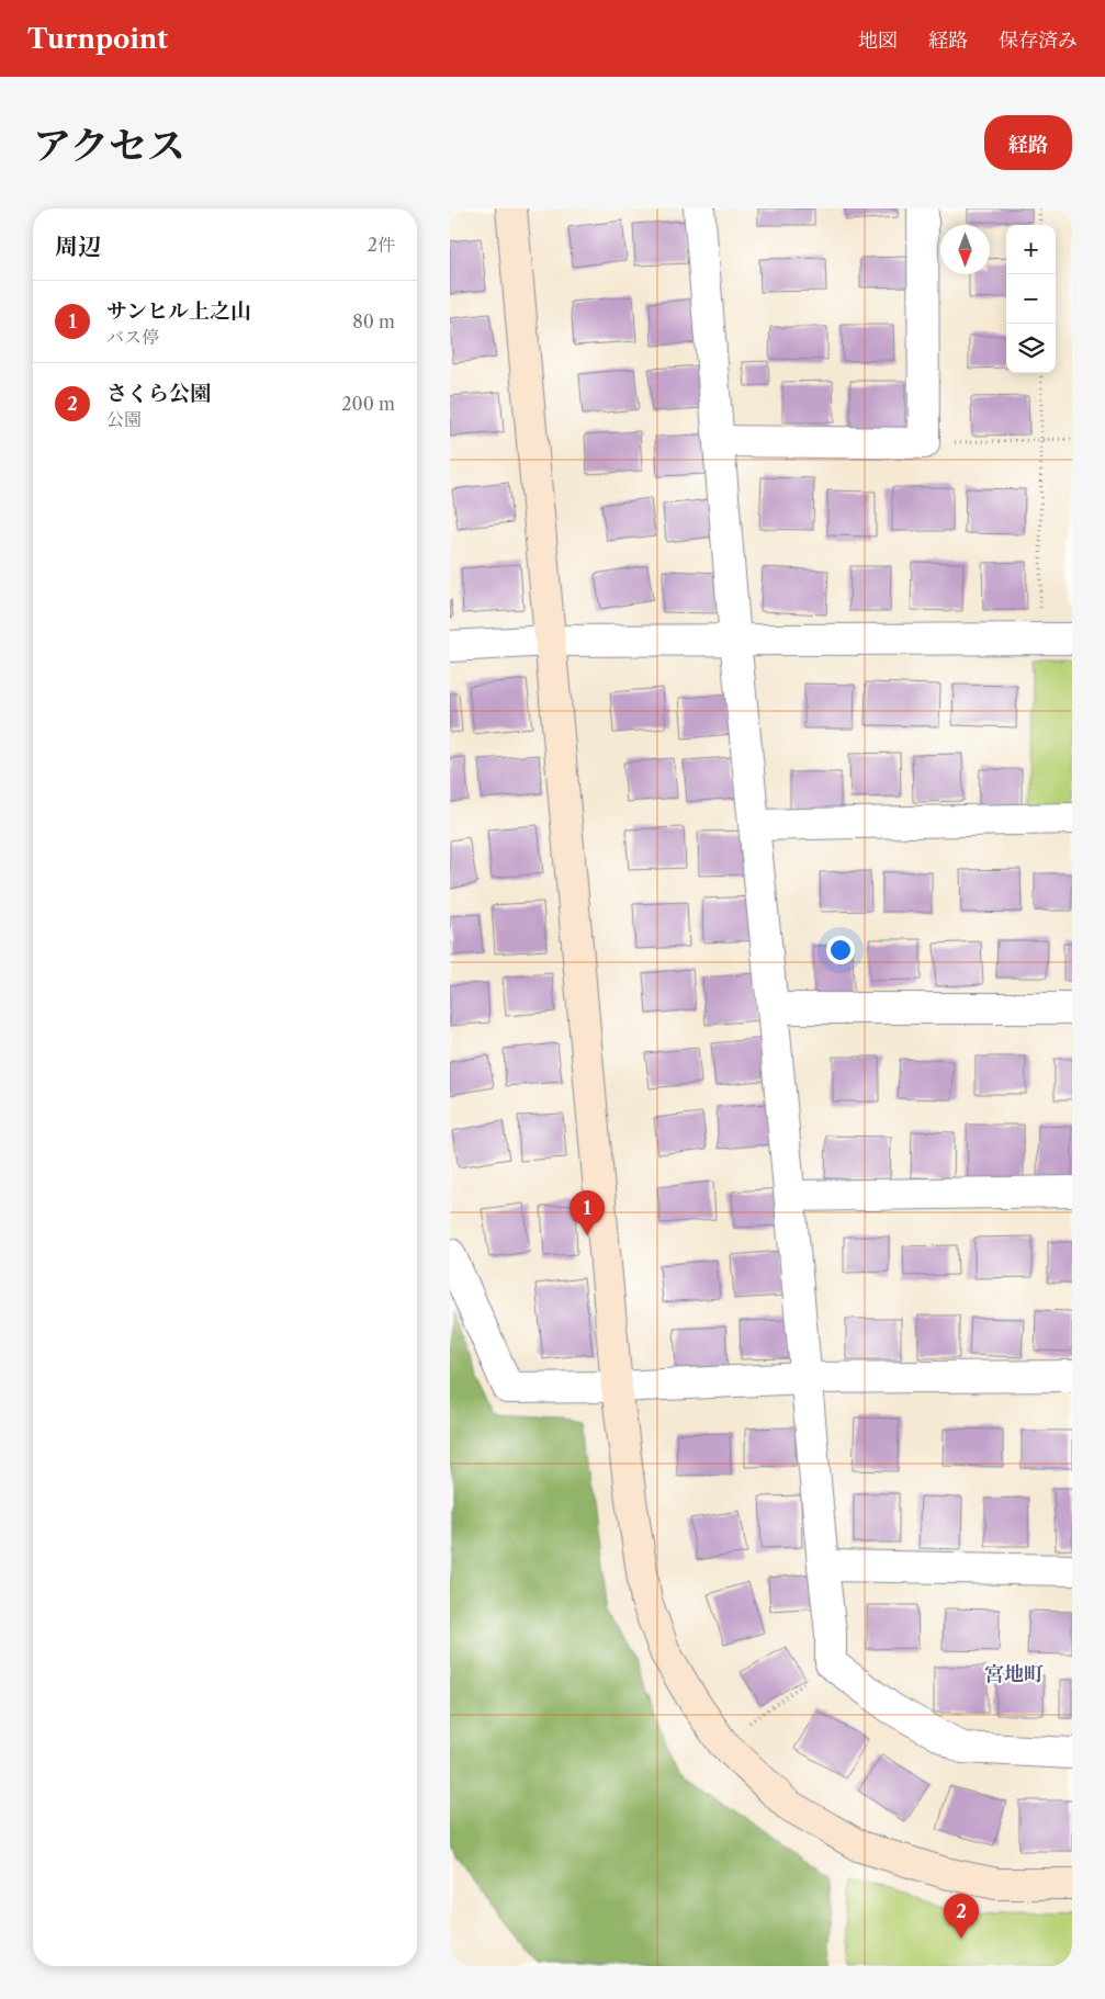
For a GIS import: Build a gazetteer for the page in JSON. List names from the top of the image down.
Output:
{
  "districts": ["宮地町"],
  "north": "bottom",
  "page": {
    "header": "Turnpoint",
    "nav": ["地図", "経路", "保存済み"],
    "title": "アクセス",
    "buttons": "経路",
    "heading": ["周辺", "2件"],
    "map_buttons": ["+", "−"],
    "list": [
      {
        "mark": "1",
        "name": "サンヒル上之山",
        "note": "バス停",
        "value": "80 m"
      },
      {
        "mark": "2",
        "name": "さくら公園",
        "note": "公園",
        "value": "200 m"
      }
    ],
    "pins": ["1", "2"]
  }
}
